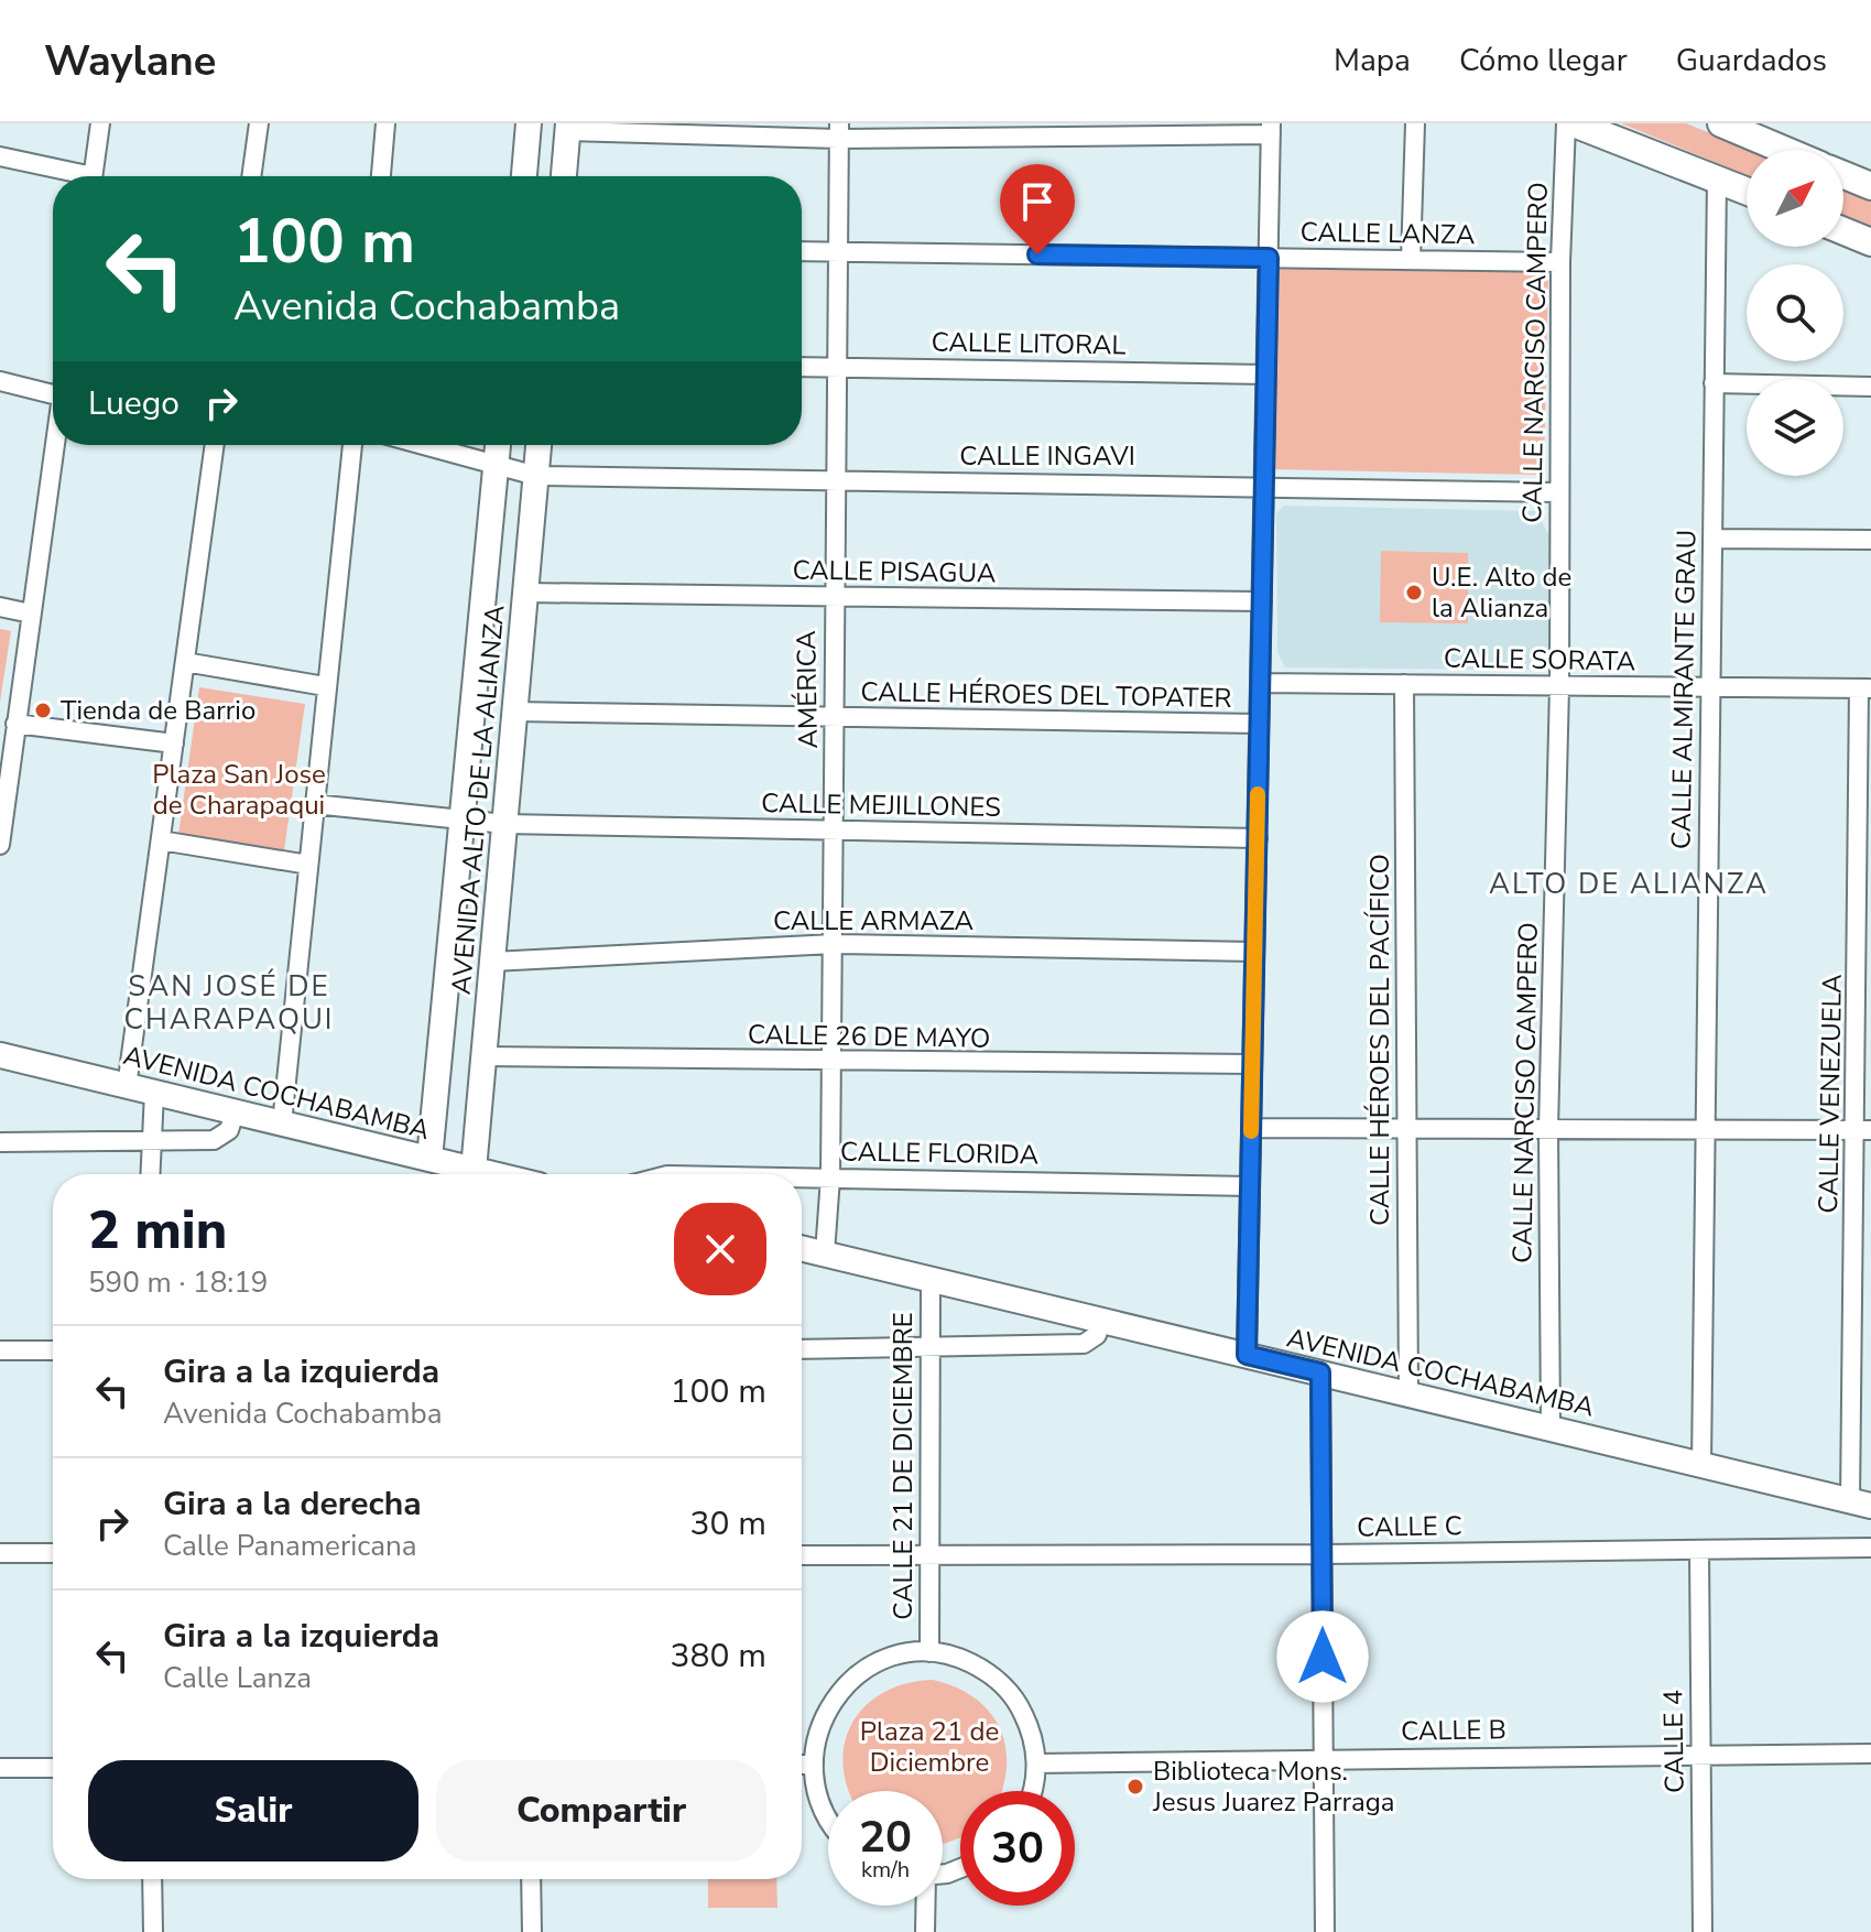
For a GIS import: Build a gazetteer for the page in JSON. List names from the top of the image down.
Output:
{
  "streets": {
    "street": [
      "CALLE LANZA",
      "CALLE LITORAL",
      "CALLE NARCISO CAMPERO",
      "CALLE INGAVI",
      "CALLE PISAGUA",
      "CALLE SORATA",
      "AMÉRICA",
      "CALLE ALMIRANTE GRAU",
      "CALLE HÉROES DEL TOPATER",
      "AVENIDA ALTO DE LA ALIANZA",
      "CALLE MEJILLONES",
      "CALLE ARMAZA",
      "CALLE 26 DE MAYO",
      "CALLE HÉROES DEL PACÍFICO",
      "AVENIDA COCHABAMBA",
      "CALLE VENEZUELA",
      "CALLE FLORIDA",
      "CALLE 21 DE DICIEMBRE",
      "CALLE C",
      "CALLE B",
      "CALLE 4"
    ]
  },
  "crossings": [
    ["CALLE LANZA", "CALLE NARCISO CAMPERO"],
    ["CALLE LANZA", "AMÉRICA"],
    ["CALLE LITORAL", "AMÉRICA"],
    ["CALLE NARCISO CAMPERO", "CALLE INGAVI"],
    ["CALLE NARCISO CAMPERO", "CALLE SORATA"],
    ["CALLE NARCISO CAMPERO", "AVENIDA COCHABAMBA"],
    ["CALLE INGAVI", "AMÉRICA"],
    ["CALLE INGAVI", "AVENIDA ALTO DE LA ALIANZA"],
    ["CALLE PISAGUA", "AMÉRICA"],
    ["CALLE PISAGUA", "AVENIDA ALTO DE LA ALIANZA"],
    ["CALLE SORATA", "CALLE ALMIRANTE GRAU"],
    ["CALLE SORATA", "CALLE HÉROES DEL PACÍFICO"],
    ["CALLE SORATA", "CALLE VENEZUELA"],
    ["AMÉRICA", "CALLE HÉROES DEL TOPATER"],
    ["AMÉRICA", "CALLE MEJILLONES"],
    ["AMÉRICA", "CALLE ARMAZA"],
    ["AMÉRICA", "CALLE 26 DE MAYO"],
    ["AMÉRICA", "AVENIDA COCHABAMBA"],
    ["AMÉRICA", "CALLE FLORIDA"],
    ["CALLE ALMIRANTE GRAU", "AVENIDA COCHABAMBA"],
    ["CALLE HÉROES DEL TOPATER", "AVENIDA ALTO DE LA ALIANZA"],
    ["AVENIDA ALTO DE LA ALIANZA", "CALLE MEJILLONES"],
    ["AVENIDA ALTO DE LA ALIANZA", "CALLE ARMAZA"],
    ["AVENIDA ALTO DE LA ALIANZA", "CALLE 26 DE MAYO"],
    ["AVENIDA ALTO DE LA ALIANZA", "AVENIDA COCHABAMBA"],
    ["CALLE HÉROES DEL PACÍFICO", "AVENIDA COCHABAMBA"],
    ["AVENIDA COCHABAMBA", "CALLE VENEZUELA"],
    ["AVENIDA COCHABAMBA", "CALLE 21 DE DICIEMBRE"],
    ["CALLE 21 DE DICIEMBRE", "CALLE C"],
    ["CALLE C", "CALLE 4"],
    ["CALLE B", "CALLE 4"]
  ],
  "districts": ["ALTO DE ALIANZA", "SAN JOSÉ DE CHARAPAQUI"],
  "parks": ["Plaza San Jose de Charapaqui", "Plaza 21 de Diciembre"],
  "places": ["U.E. Alto de la Alianza", "Tienda de Barrio", "Biblioteca Mons. Jesus Juarez Parraga"],
  "north": "top right",
  "page": {
    "header": "Waylane",
    "nav": ["Mapa", "Cómo llegar", "Guardados"],
    "turn": ["100 m", "Avenida Cochabamba"],
    "then": "Luego",
    "heading": ["2 min", "590 m · 18:19"],
    "list": [
      {
        "name": "Gira a la izquierda",
        "note": "Avenida Cochabamba",
        "value": "100 m"
      },
      {
        "name": "Gira a la derecha",
        "note": "Calle Panamericana",
        "value": "30 m"
      },
      {
        "name": "Gira a la izquierda",
        "note": "Calle Lanza",
        "value": "380 m"
      }
    ],
    "buttons": ["Salir", "Compartir"],
    "speed": "20 km/h",
    "limit": "30"
  }
}
